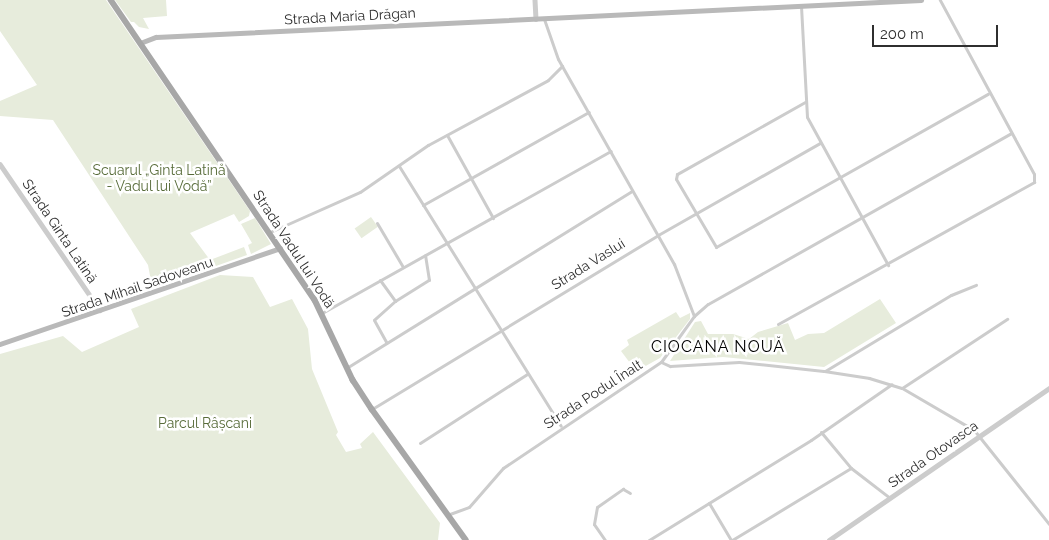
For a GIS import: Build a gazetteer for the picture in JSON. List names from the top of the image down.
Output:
{
  "streets": {
    "main road": ["Strada Maria Drăgan", "Strada Vadul lui Vodă", "Strada Mihail Sadoveanu"],
    "street": [
      "Strada Ginta Latină",
      "Strada Vaslui",
      "Strada Podul Înalt",
      "Strada Otovasca"
    ]
  },
  "crossings": [
    ["Strada Maria Drăgan", "Strada Vadul lui Vodă"],
    ["Strada Ginta Latină", "Strada Mihail Sadoveanu"],
    ["Strada Vadul lui Vodă", "Strada Vaslui"],
    ["Strada Vadul lui Vodă", "Strada Mihail Sadoveanu"],
    ["Strada Vadul lui Vodă", "Strada Podul Înalt"],
    ["Strada Podul Înalt", "Strada Otovasca"]
  ],
  "districts": ["CIOCANA NOUĂ"],
  "parks": ["Scuarul „Ginta Latină - Vadul lui Vodă”", "Parcul Râșcani"],
  "scale_bar": "200 m"
}
